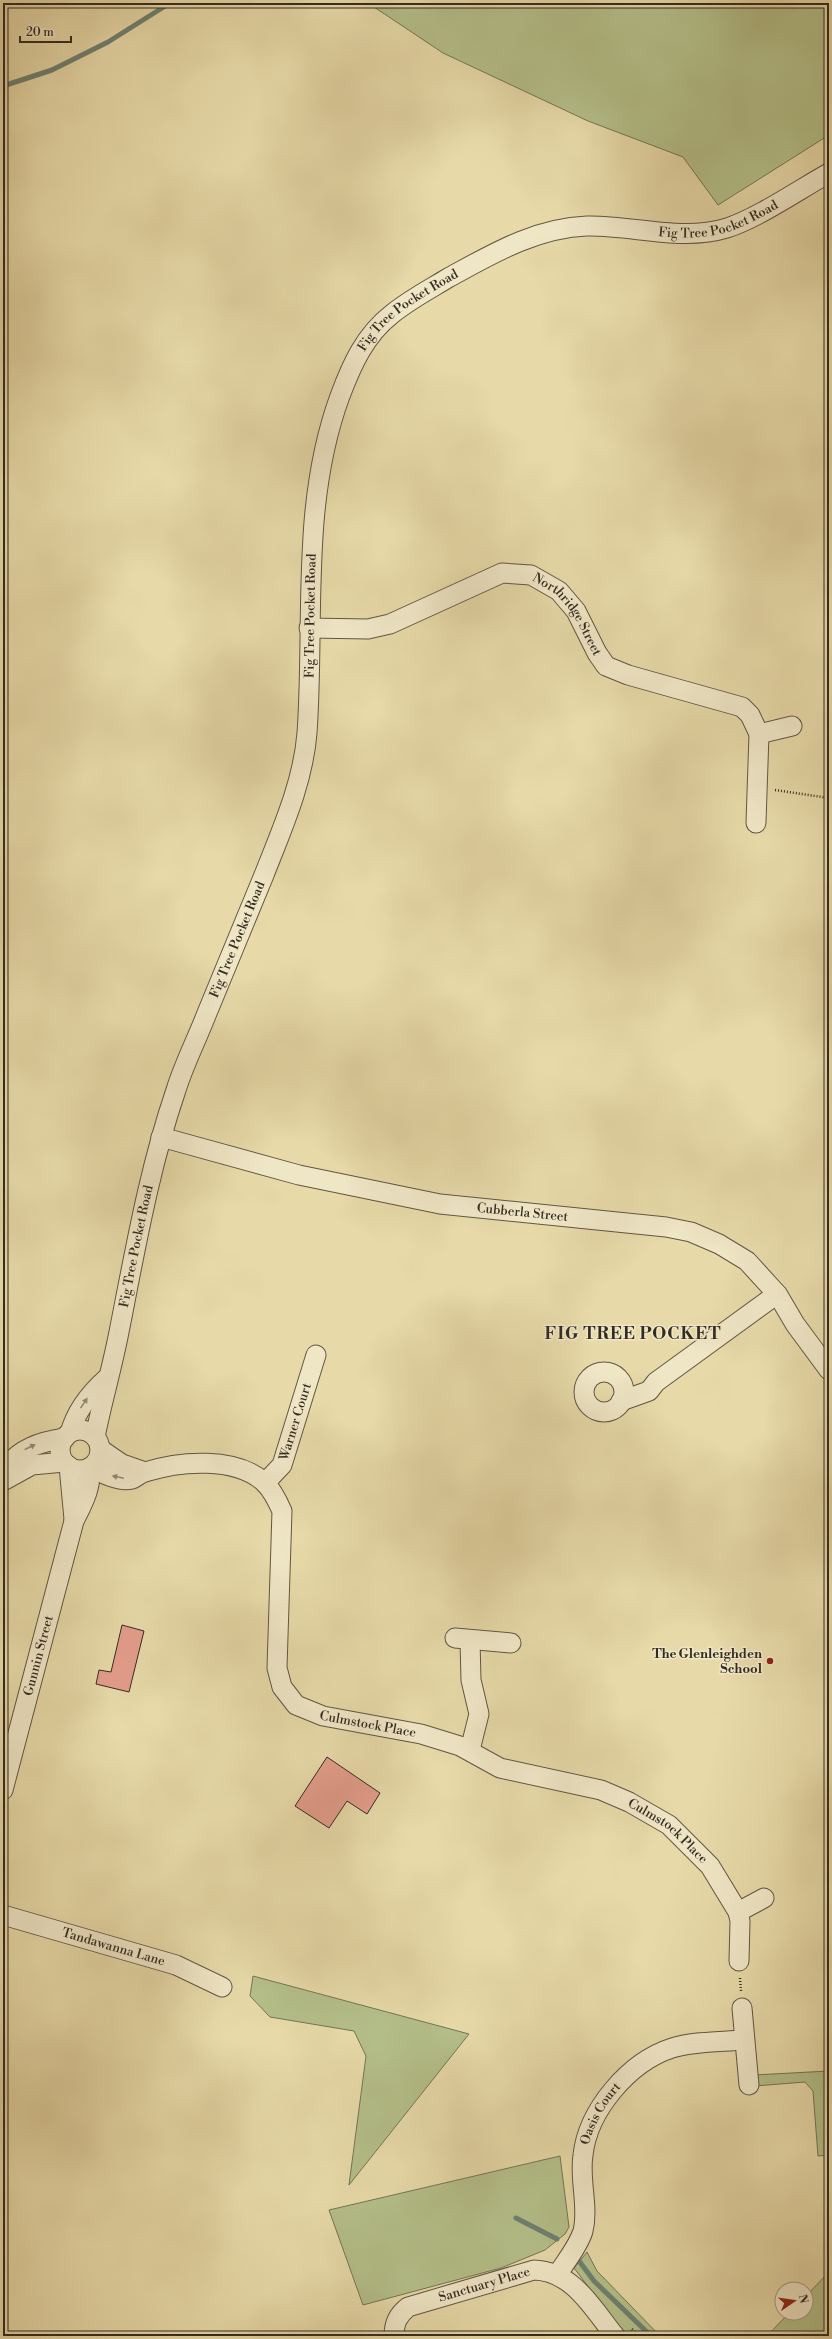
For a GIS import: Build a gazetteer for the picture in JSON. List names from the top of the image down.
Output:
{
  "streets": {
    "street": [
      "Fig Tree Pocket Road",
      "Northridge Street",
      "Cubberla Street",
      "Warner Court",
      "Gunnin Street",
      "Culmstock Place",
      "Tandawanna Lane",
      "Oasis Court",
      "Sanctuary Place"
    ]
  },
  "crossings": [
    ["Fig Tree Pocket Road", "Northridge Street"],
    ["Fig Tree Pocket Road", "Cubberla Street"],
    ["Fig Tree Pocket Road", "Gunnin Street"],
    ["Fig Tree Pocket Road", "Culmstock Place"],
    ["Warner Court", "Culmstock Place"],
    ["Gunnin Street", "Culmstock Place"],
    ["Oasis Court", "Sanctuary Place"]
  ],
  "districts": ["FIG TREE POCKET"],
  "places": ["The Glenleighden School"],
  "scale_bar": "20 m",
  "north": "right"
}
